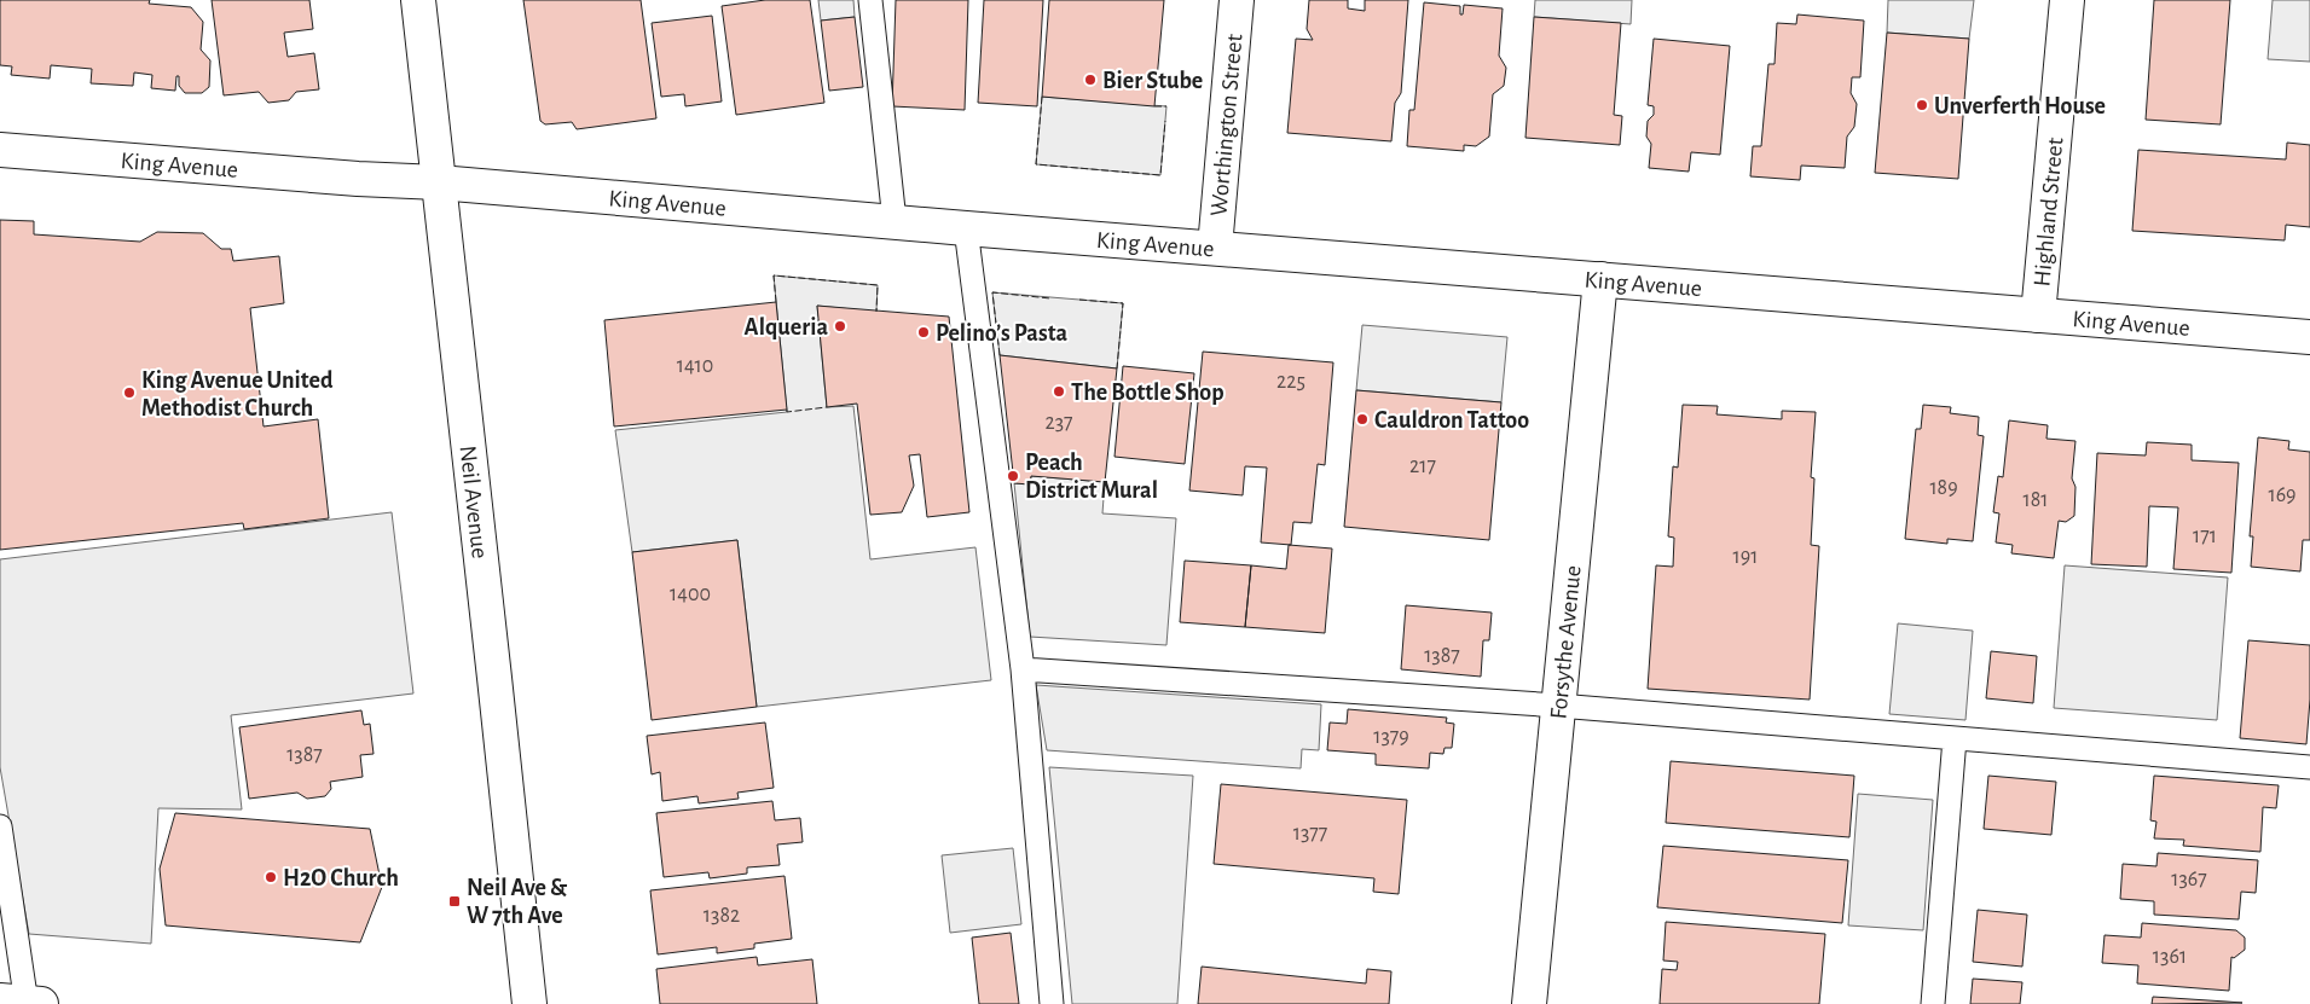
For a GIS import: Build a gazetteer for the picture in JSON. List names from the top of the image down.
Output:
{
  "streets": {
    "street": [
      "Worthington Street",
      "King Avenue",
      "Highland Street",
      "Neil Avenue",
      "Forsythe Avenue"
    ]
  },
  "crossings": [
    ["Worthington Street", "King Avenue"],
    ["King Avenue", "Highland Street"],
    ["King Avenue", "Neil Avenue"],
    ["King Avenue", "Forsythe Avenue"]
  ],
  "places": {
    "other": [
      "Bier Stube",
      "Unverferth House",
      "Alqueria",
      "Pelino’s Pasta",
      "The Bottle Shop",
      "King Avenue United Methodist Church",
      "Cauldron Tattoo",
      "Peach District Mural",
      "H2O Church"
    ],
    "transit": ["Neil Ave & W 7th Ave"]
  },
  "house_numbers": [
    "1410",
    "225",
    "237",
    "217",
    "189",
    "169",
    "181",
    "171",
    "191",
    "1400",
    "1387",
    "1379",
    "1387",
    "1377",
    "1367",
    "1382",
    "1361"
  ]
}
